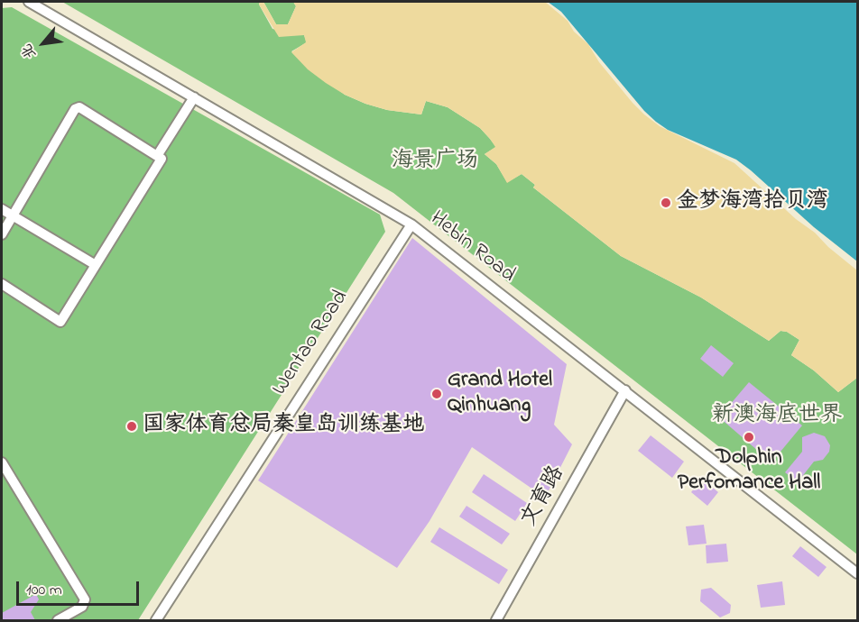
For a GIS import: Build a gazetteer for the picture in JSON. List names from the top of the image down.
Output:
{
  "streets": {
    "street": ["Hebin Road", "Wentao Road", "文育路"]
  },
  "crossings": [
    ["Hebin Road", "Wentao Road"],
    ["Hebin Road", "文育路"]
  ],
  "parks": ["海景广场", "新澳海底世界"],
  "places": [
    "金梦海湾拾贝湾",
    "Grand Hotel Qinhuang",
    "国家体育总局秦皇岛训练基地",
    "Dolphin Perfomance Hall"
  ],
  "scale_bar": "100 m",
  "north": "bottom left"
}
